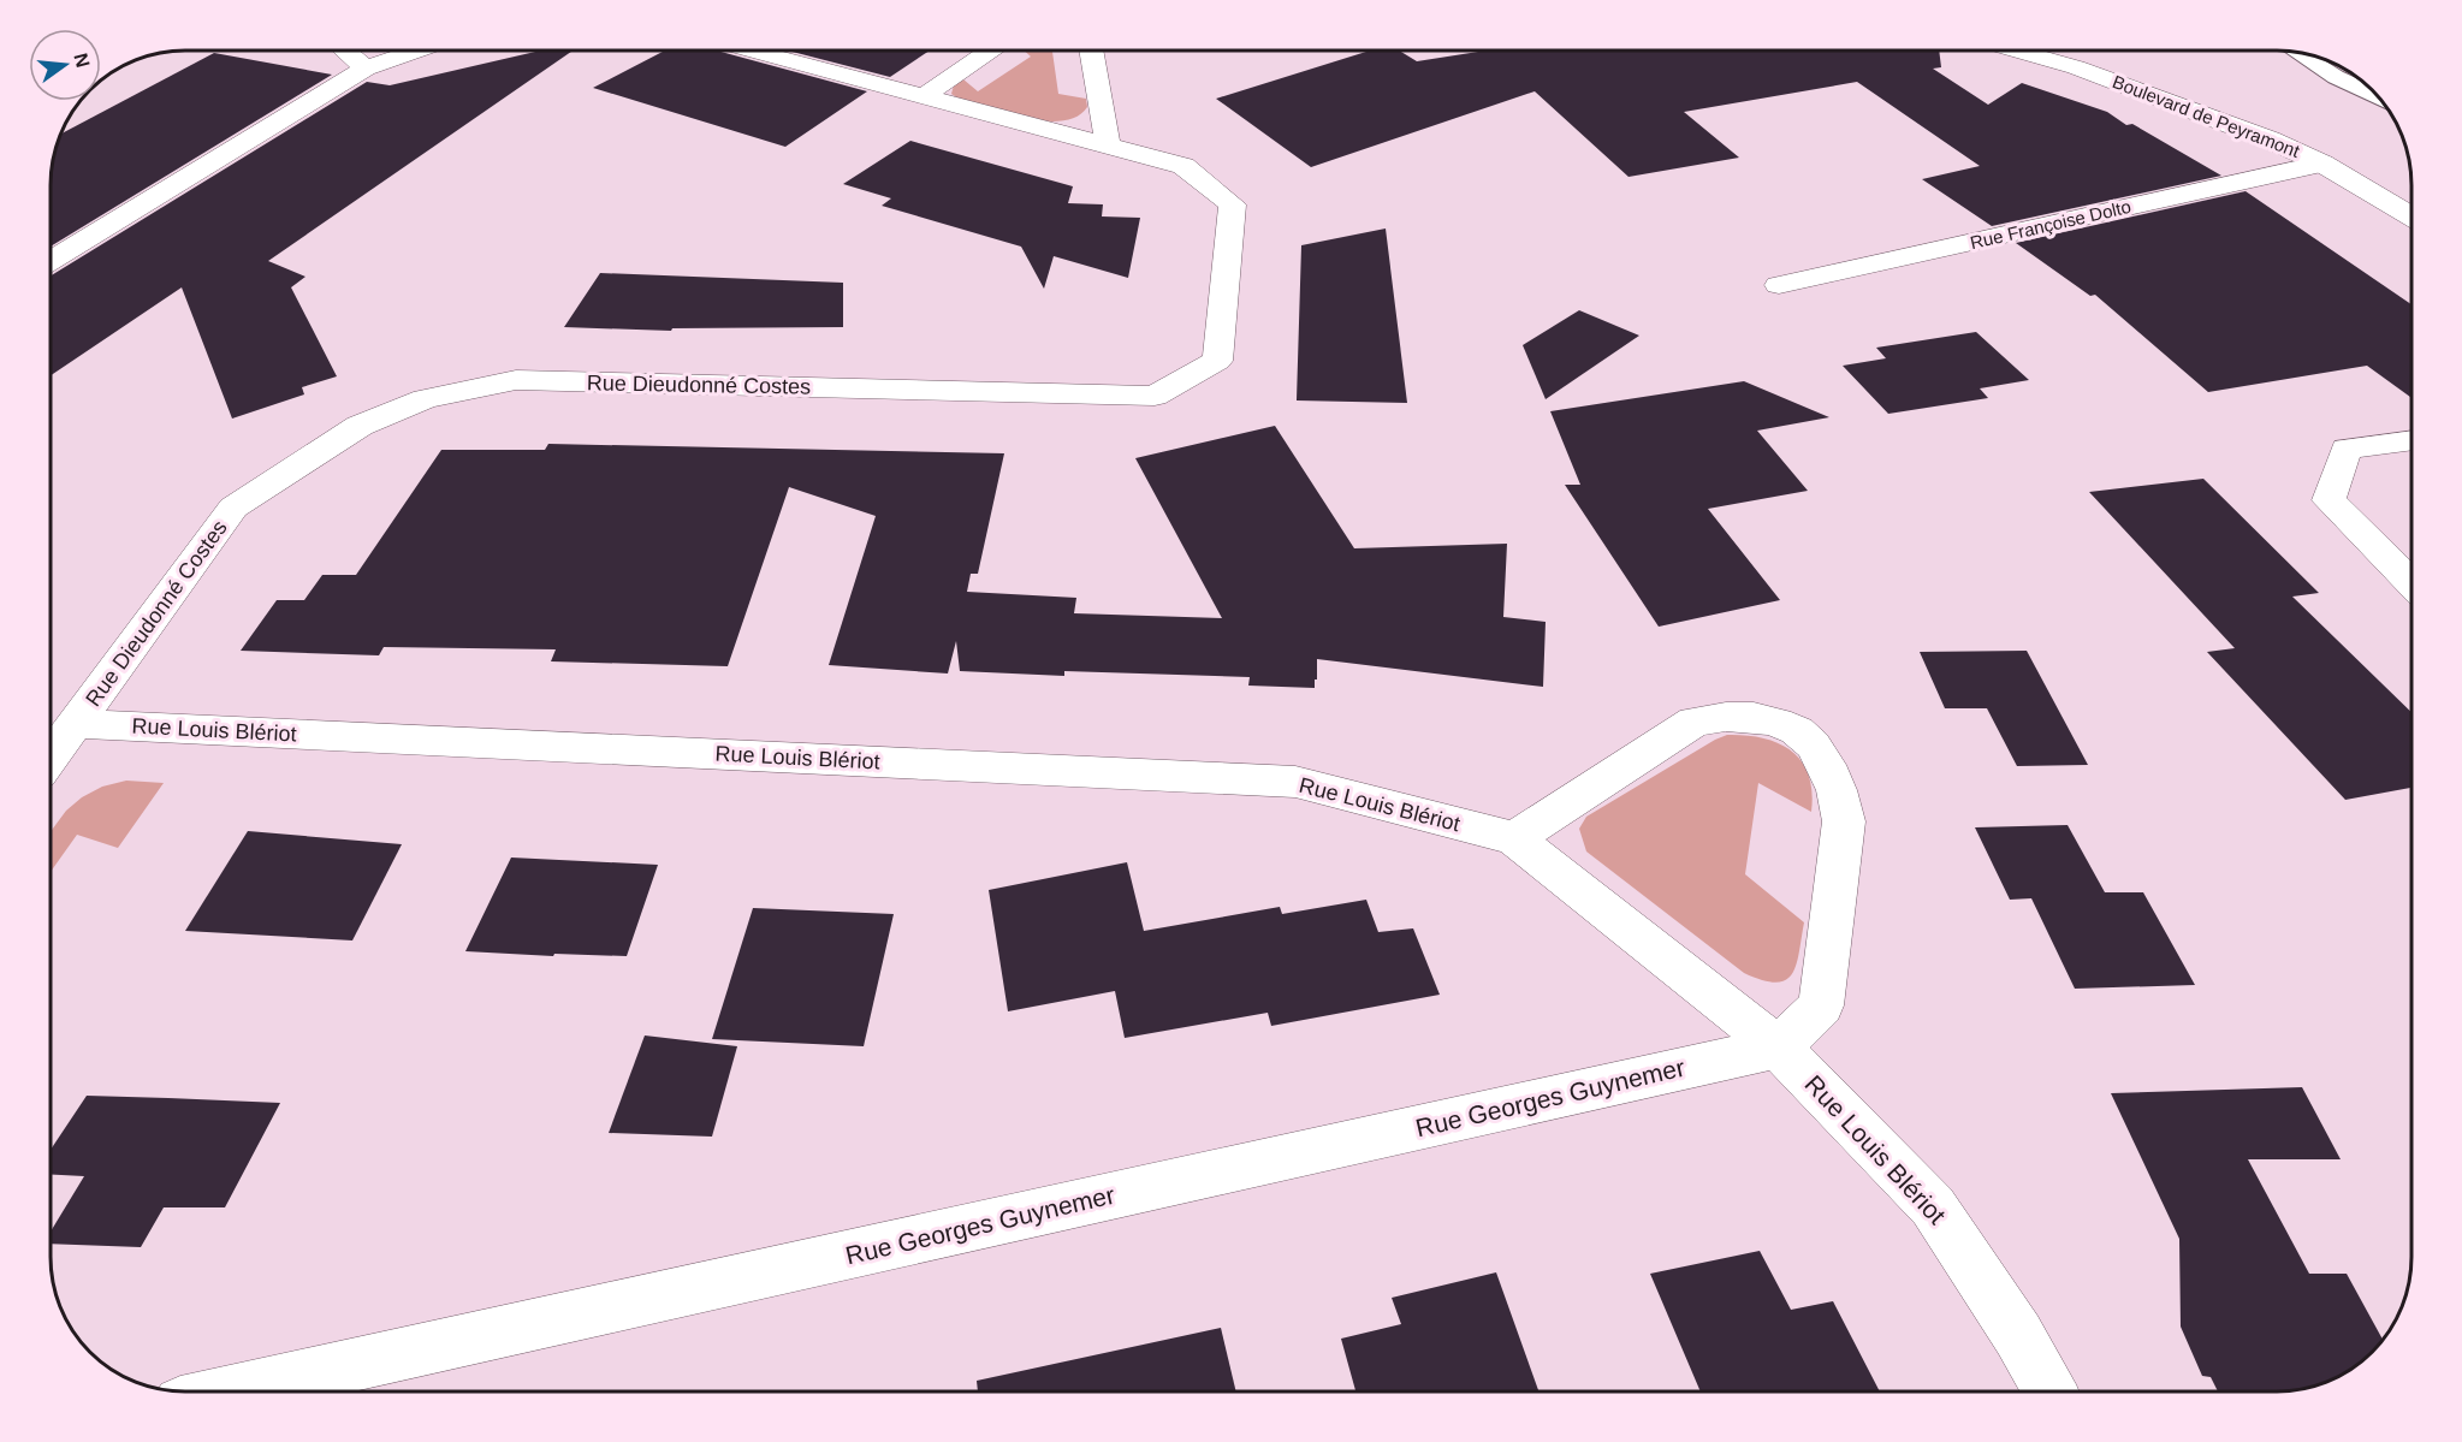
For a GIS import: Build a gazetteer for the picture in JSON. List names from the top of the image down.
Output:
{
  "streets": {
    "street": [
      "Boulevard de Peyramont",
      "Rue Françoise Dolto",
      "Rue Dieudonné Costes",
      "Rue Louis Blériot",
      "Rue Georges Guynemer"
    ]
  },
  "crossings": [
    ["Boulevard de Peyramont", "Rue Françoise Dolto"],
    ["Rue Dieudonné Costes", "Rue Louis Blériot"],
    ["Rue Louis Blériot", "Rue Georges Guynemer"]
  ],
  "north": "right"
}
